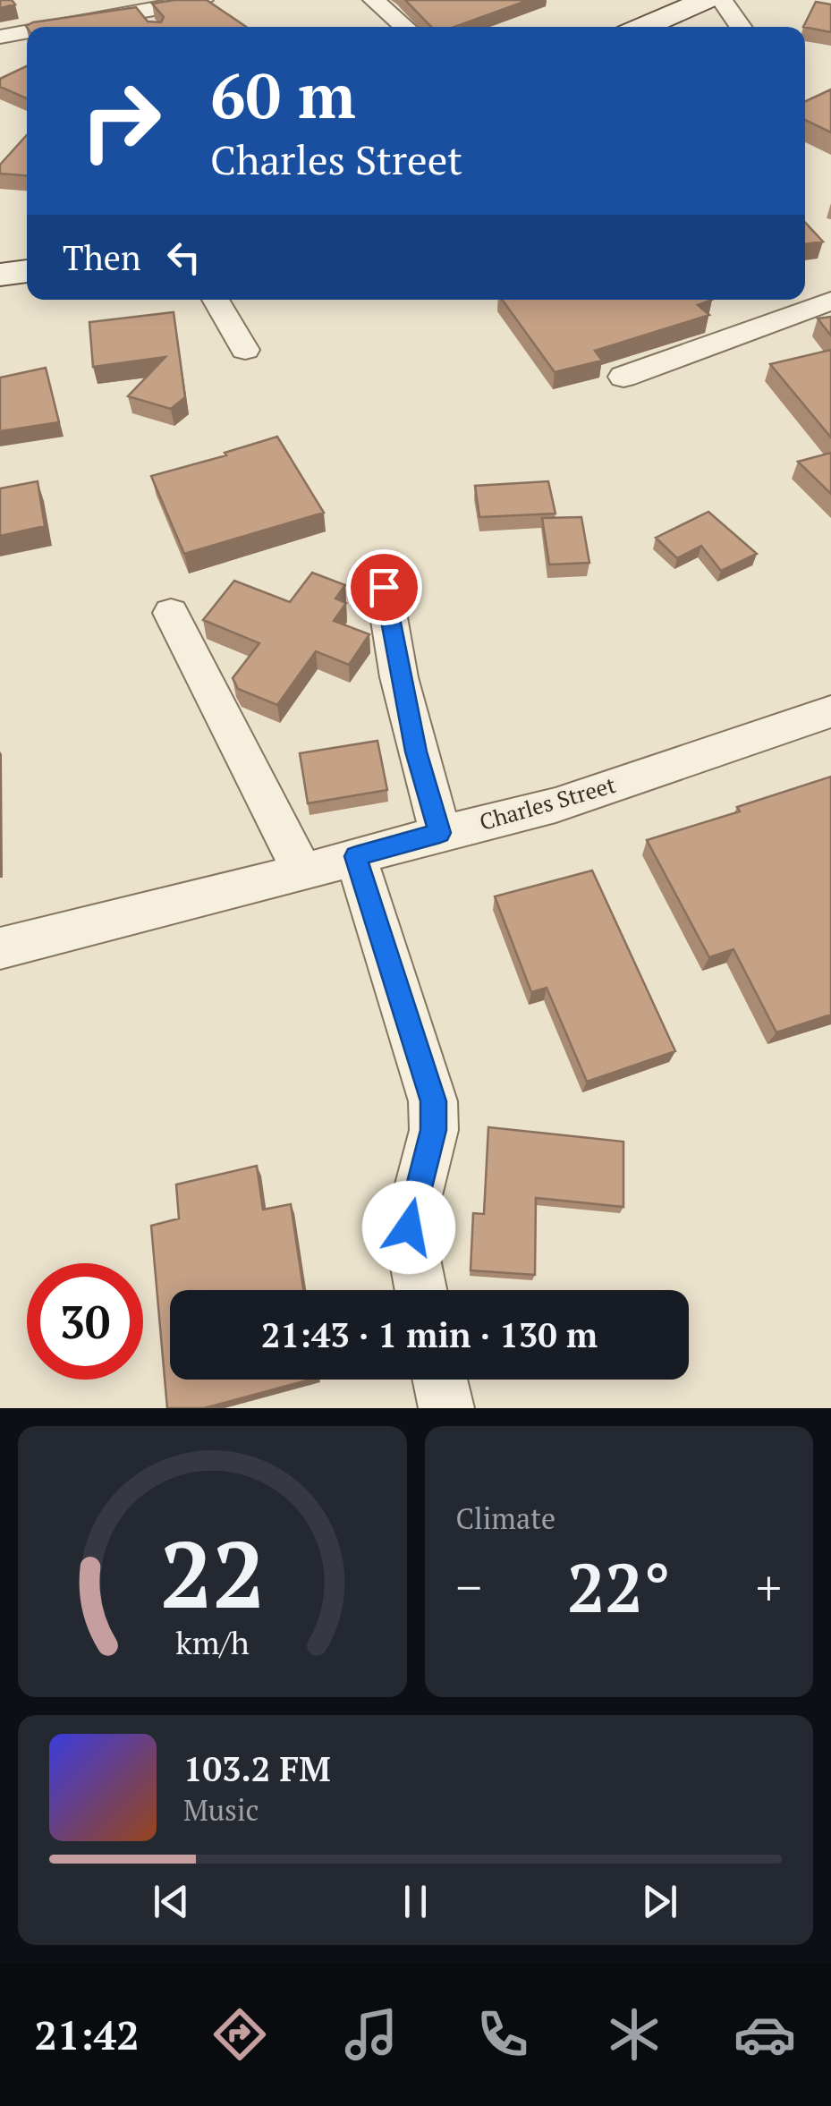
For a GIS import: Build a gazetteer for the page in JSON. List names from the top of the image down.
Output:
{
  "streets": {
    "street": ["Charles Street"]
  },
  "page": {
    "turn": ["60 m", "Charles Street"],
    "then": "Then",
    "limit": "30",
    "trip": "21:43 · 1 min · 130 m",
    "tile": "Climate",
    "heat": ["−", "22°", "+"],
    "song": ["103.2 FM", "Music"],
    "tabs": "21:42",
    "gauge": ["22", "km/h"]
  }
}
